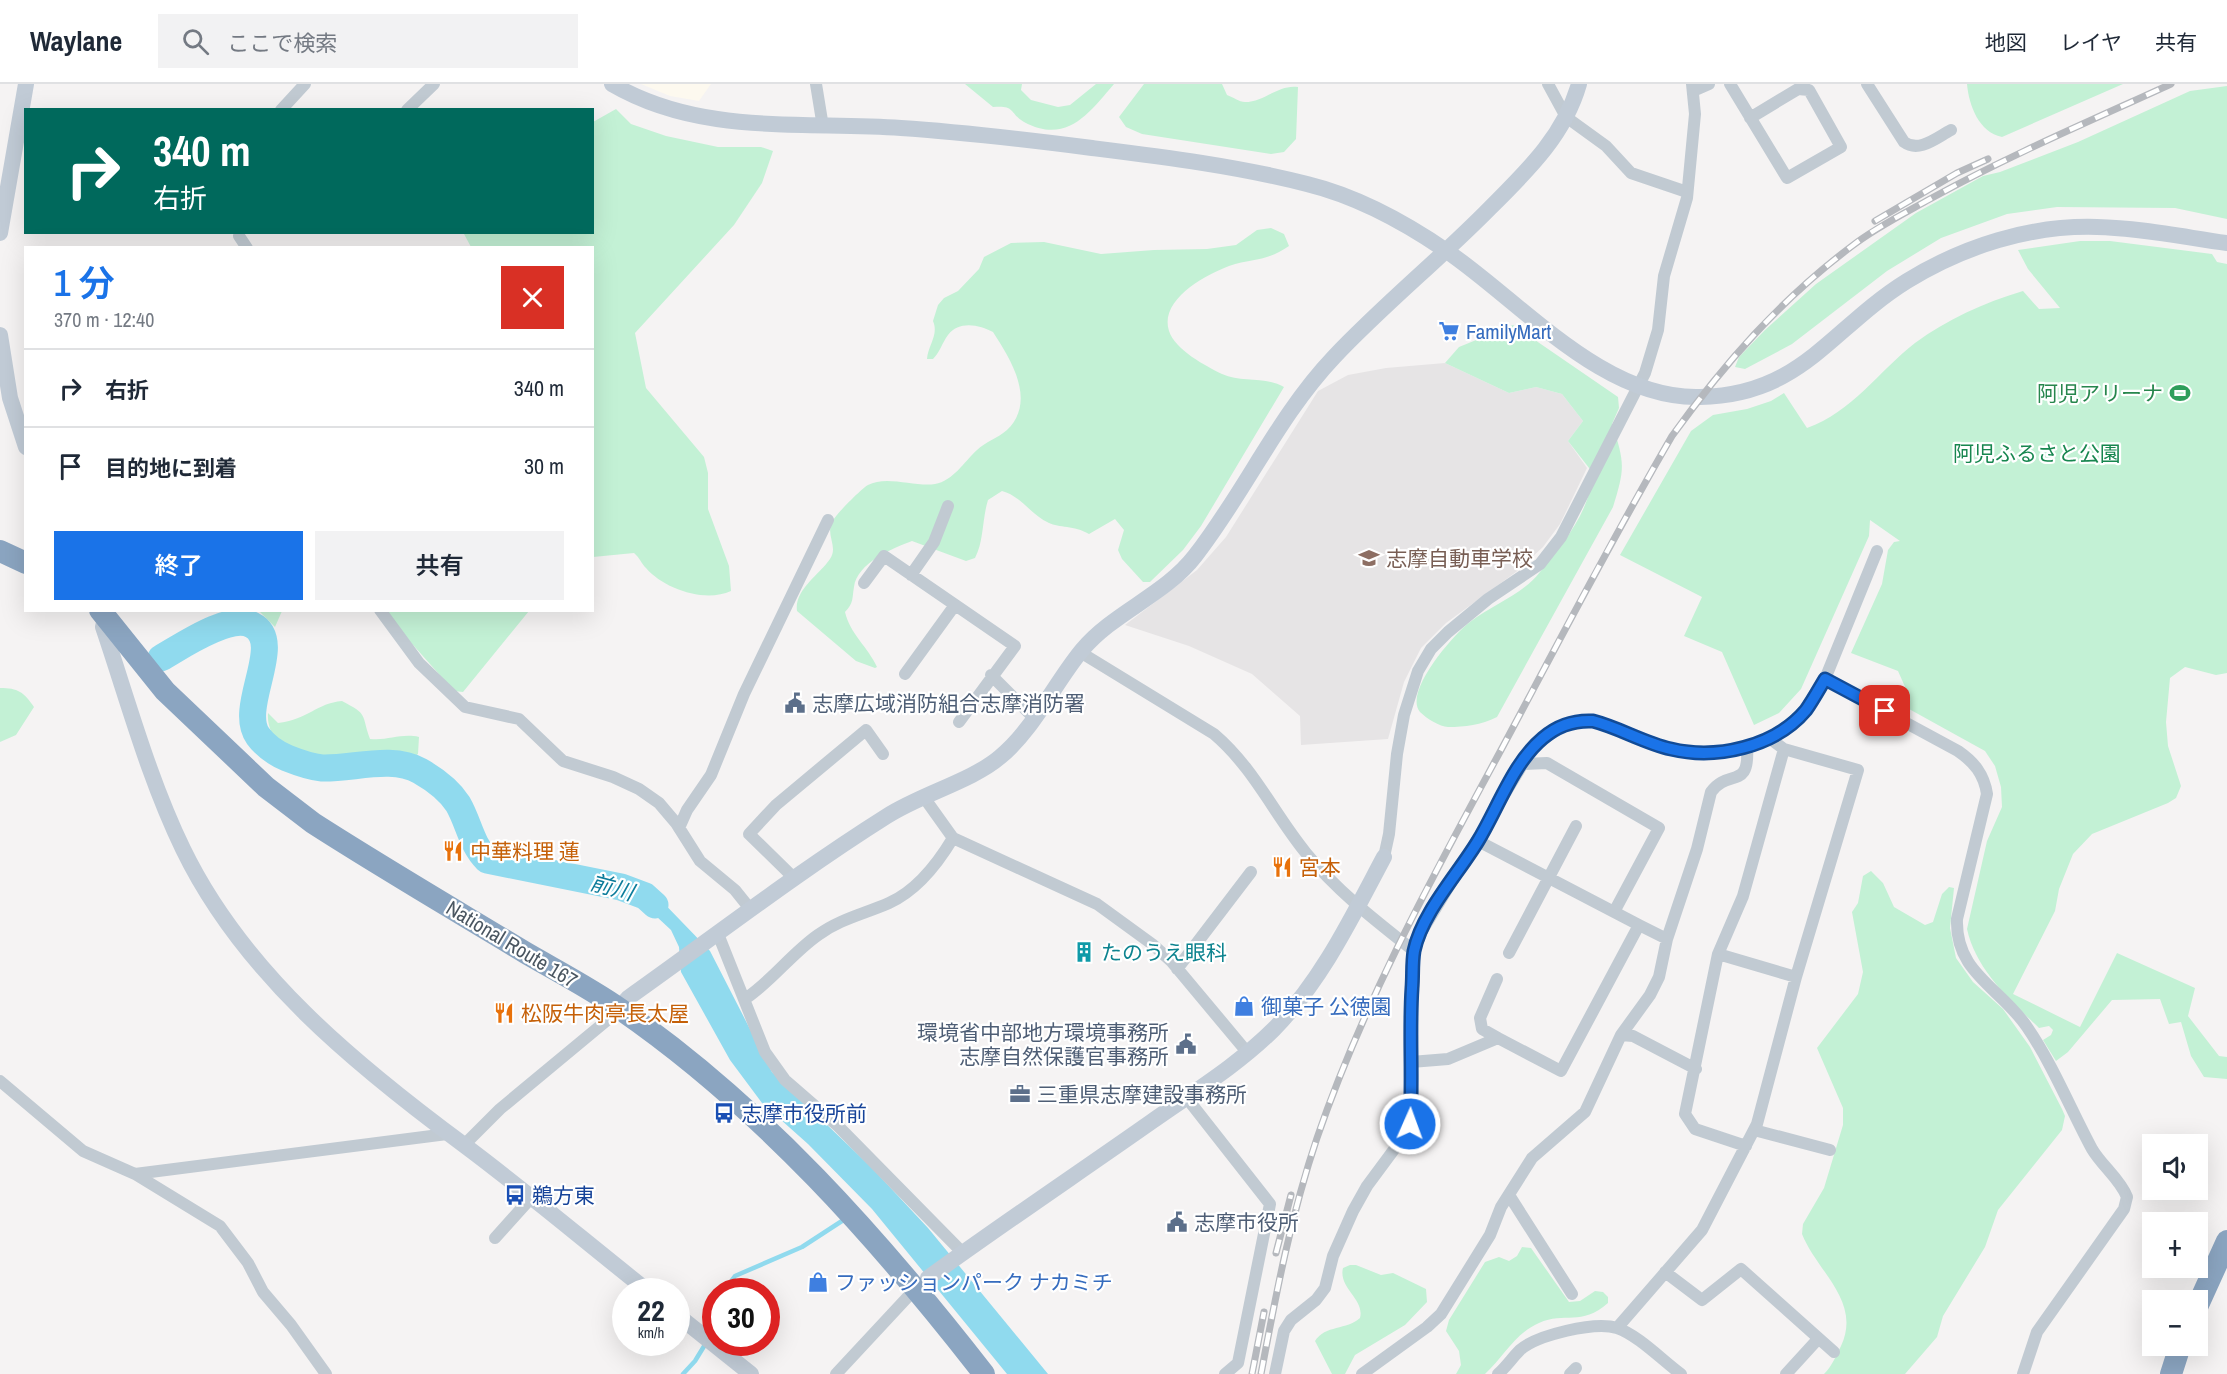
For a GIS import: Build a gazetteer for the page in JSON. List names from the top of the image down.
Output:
{
  "streets": {
    "highway": ["National Route 167"]
  },
  "water": ["前川"],
  "parks": ["阿児ふるさと公園"],
  "places": {
    "supermarket": ["FamilyMart"],
    "sports": ["阿児アリーナ"],
    "school or university": ["志摩自動車学校"],
    "public building": ["志摩広域消防組合志摩消防署", "環境省中部地方環境事務所 志摩自然保護官事務所", "志摩市役所"],
    "restaurant": ["中華料理 蓮", "宮本", "松阪牛肉亭長太屋"],
    "building": ["たのうえ眼科"],
    "shop": ["御菓子 公徳園", "ファッションパーク ナカミチ"],
    "office": ["三重県志摩建設事務所"],
    "bus stop": ["志摩市役所前", "鵜方東"]
  },
  "page": {
    "header": "Waylane",
    "search": "ここで検索",
    "nav": ["地図", "レイヤ", "共有"],
    "turn": ["340 m", "右折"],
    "heading": ["1 分", "370 m · 12:40"],
    "list": [
      {
        "name": "右折",
        "value": "340 m"
      },
      {
        "name": "目的地に到着",
        "value": "30 m"
      }
    ],
    "buttons": ["終了", "共有"],
    "map_buttons": ["+", "−"],
    "speed": "22 km/h",
    "limit": "30"
  }
}
